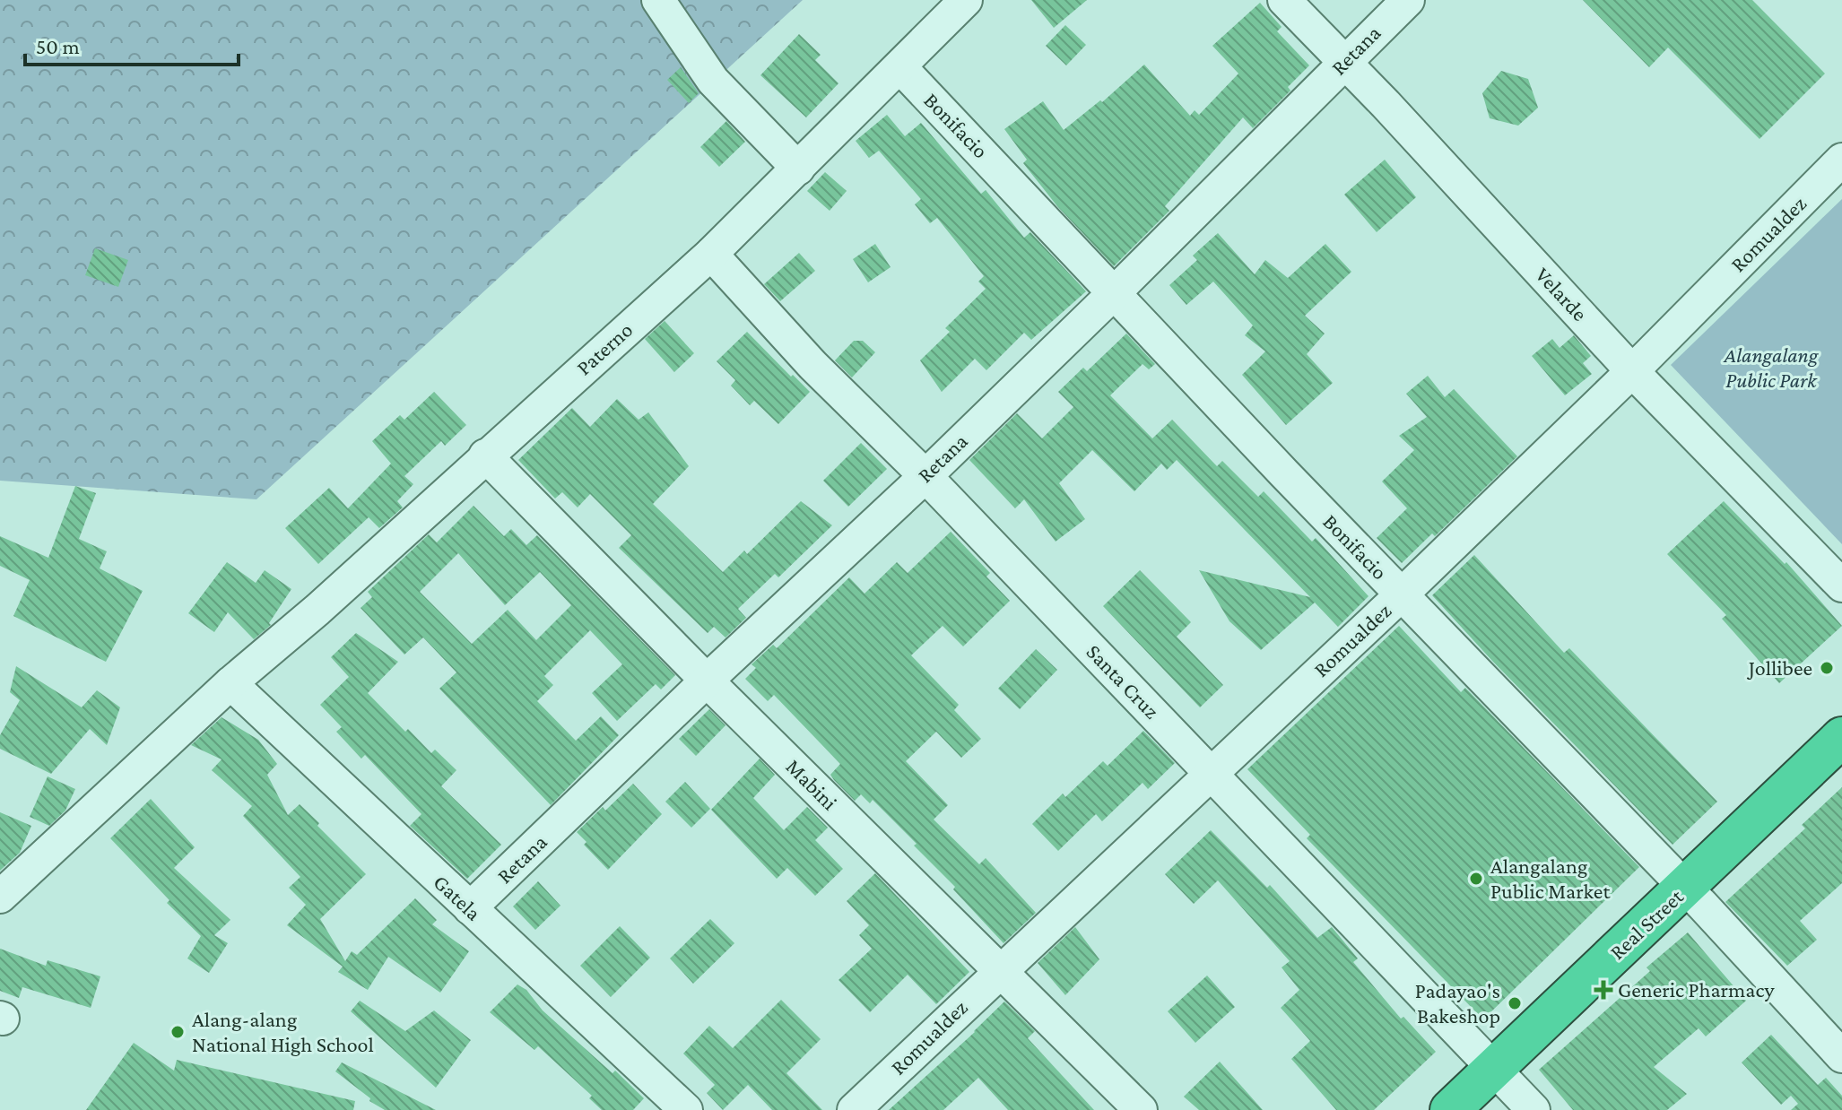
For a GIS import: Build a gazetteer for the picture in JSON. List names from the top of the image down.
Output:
{
  "streets": {
    "highway": ["Real Street"],
    "street": [
      "Retana",
      "Bonifacio",
      "Romualdez",
      "Velarde",
      "Paterno",
      "Santa Cruz",
      "Mabini",
      "Gatela"
    ]
  },
  "crossings": [
    ["Retana", "Bonifacio"],
    ["Retana", "Velarde"],
    ["Retana", "Santa Cruz"],
    ["Retana", "Mabini"],
    ["Retana", "Gatela"],
    ["Bonifacio", "Romualdez"],
    ["Bonifacio", "Paterno"],
    ["Bonifacio", "Real Street"],
    ["Romualdez", "Velarde"],
    ["Romualdez", "Santa Cruz"],
    ["Romualdez", "Mabini"],
    ["Paterno", "Santa Cruz"],
    ["Paterno", "Mabini"],
    ["Paterno", "Gatela"],
    ["Santa Cruz", "Real Street"]
  ],
  "parks": ["Alangalang Public Park"],
  "places": {
    "other": [
      "Jollibee",
      "Alangalang Public Market",
      "Padayao's Bakeshop",
      "Alang-alang National High School"
    ],
    "health": ["Generic Pharmacy"]
  },
  "scale_bar": "50 m"
}
